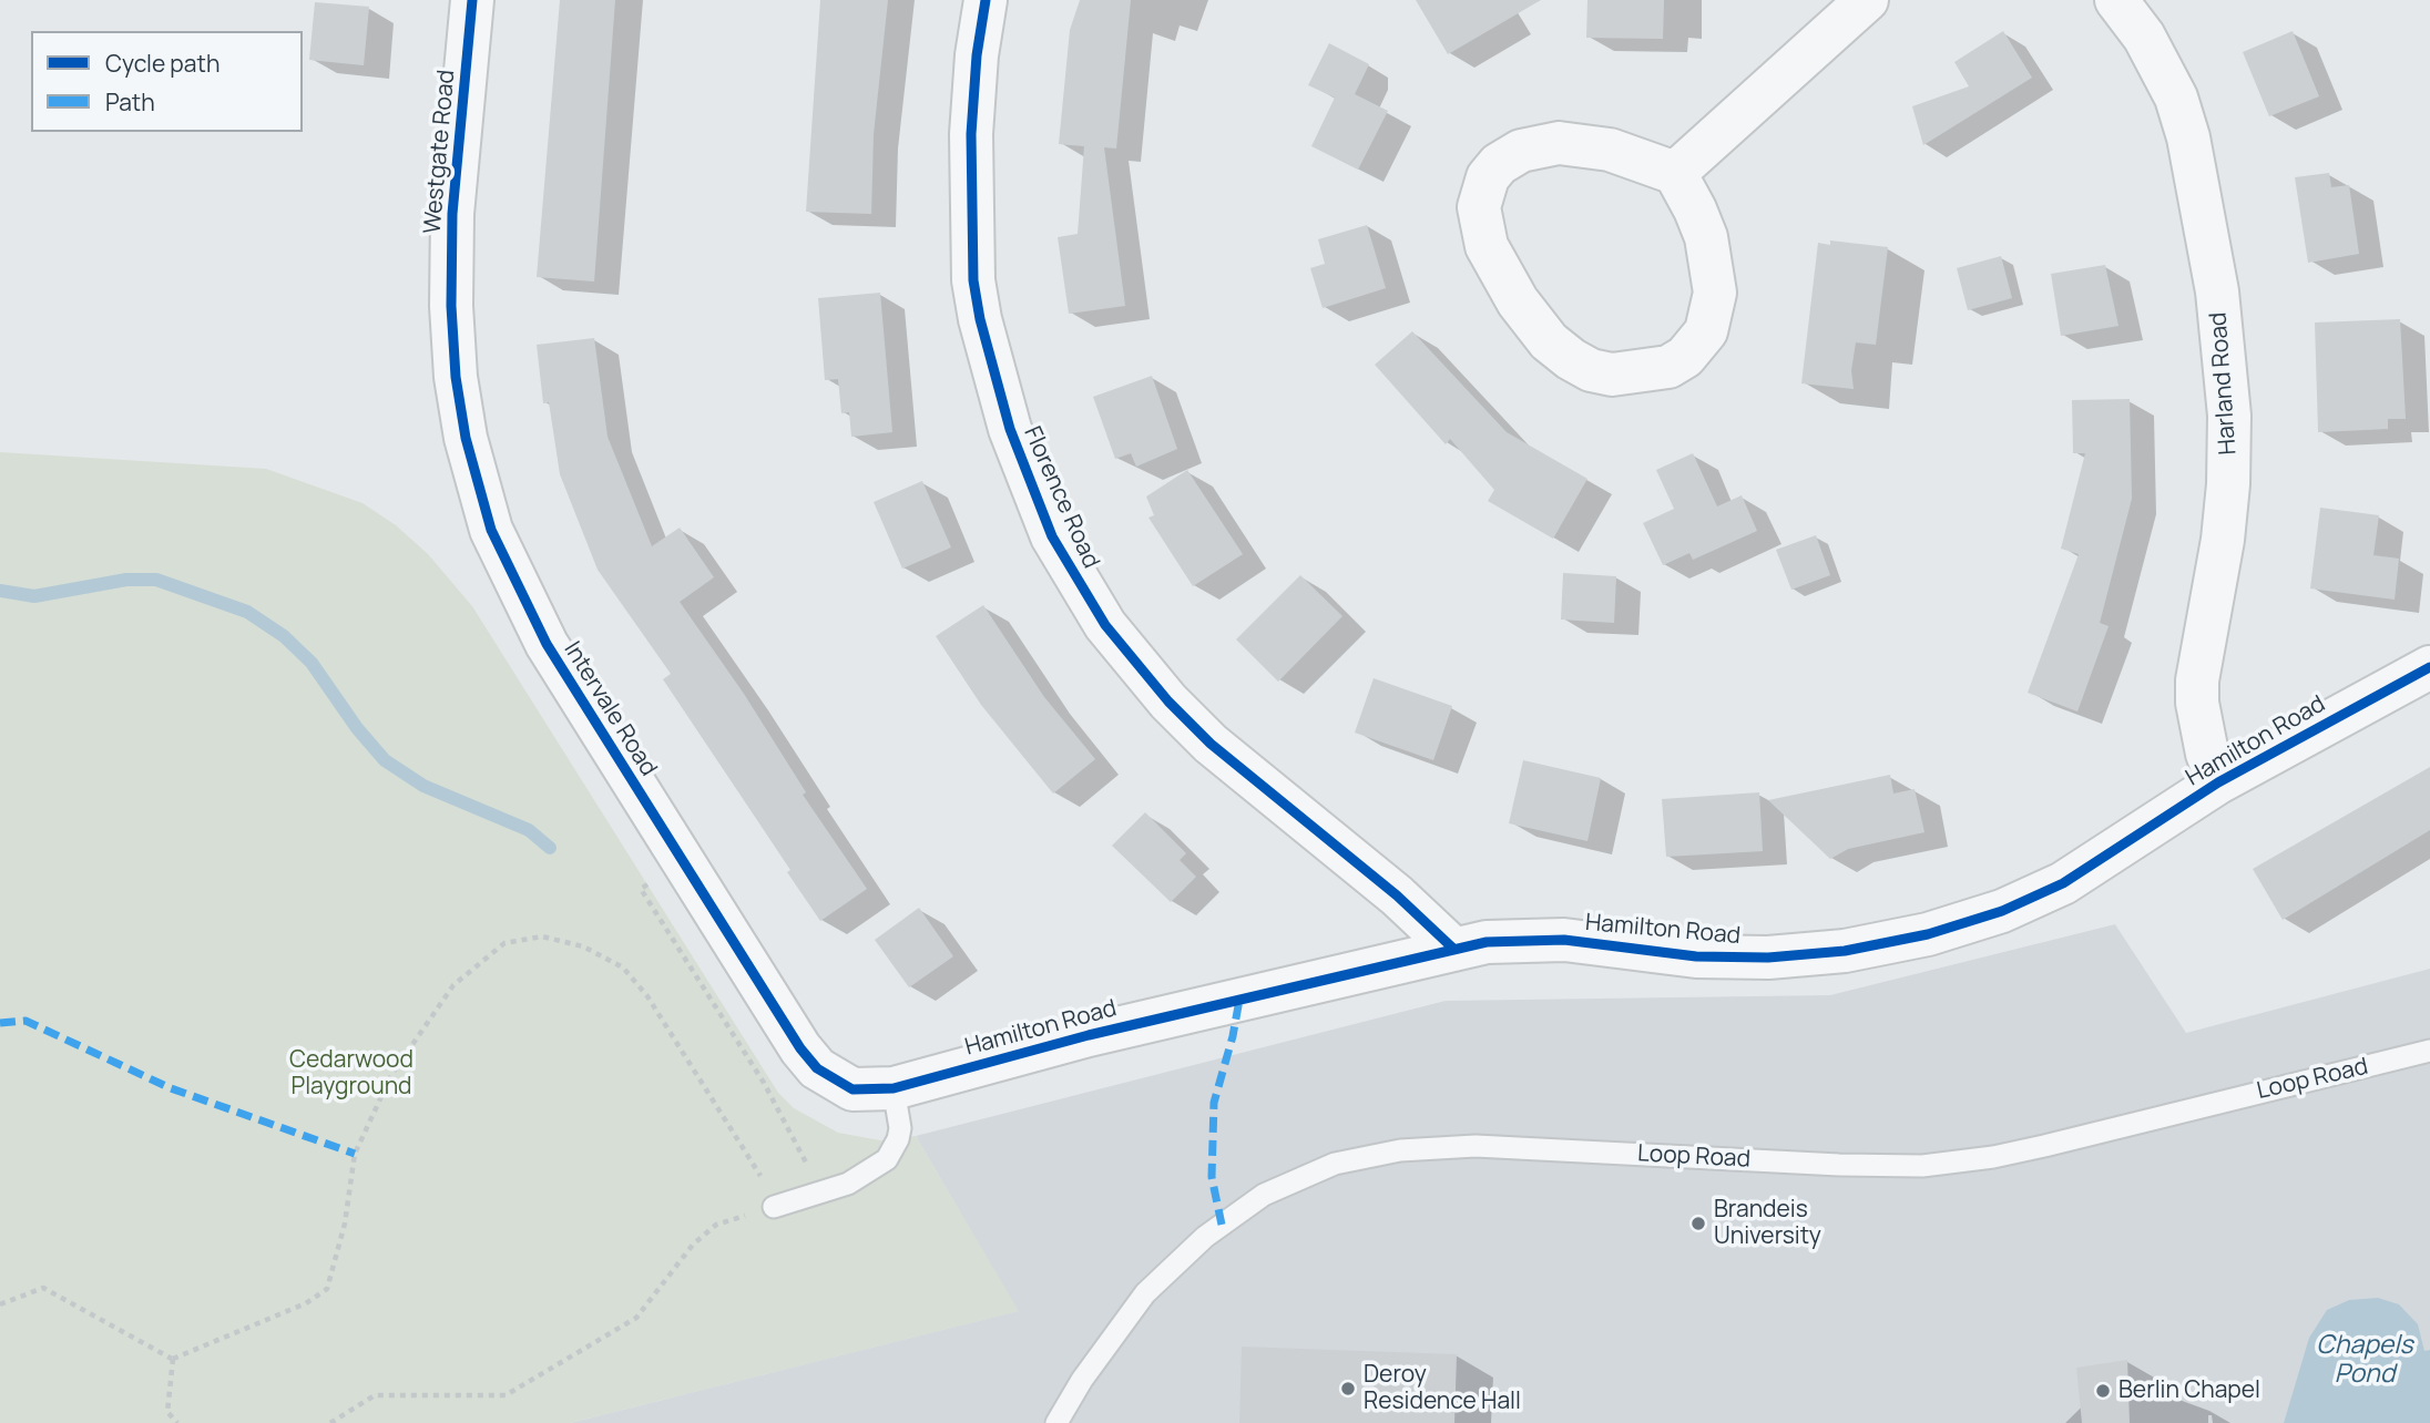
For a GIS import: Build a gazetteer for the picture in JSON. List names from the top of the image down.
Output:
{
  "streets": {
    "street": [
      "Westgate Road",
      "Harland Road",
      "Florence Road",
      "Intervale Road",
      "Hamilton Road"
    ],
    "lane": ["Loop Road"]
  },
  "crossings": [
    ["Westgate Road", "Intervale Road"],
    ["Harland Road", "Hamilton Road"],
    ["Florence Road", "Hamilton Road"],
    ["Intervale Road", "Hamilton Road"]
  ],
  "water": ["Chapels Pond"],
  "parks": ["Cedarwood Playground"],
  "places": ["Brandeis University", "Deroy Residence Hall", "Berlin Chapel"],
  "legend": ["Cycle path", "Path"]
}
